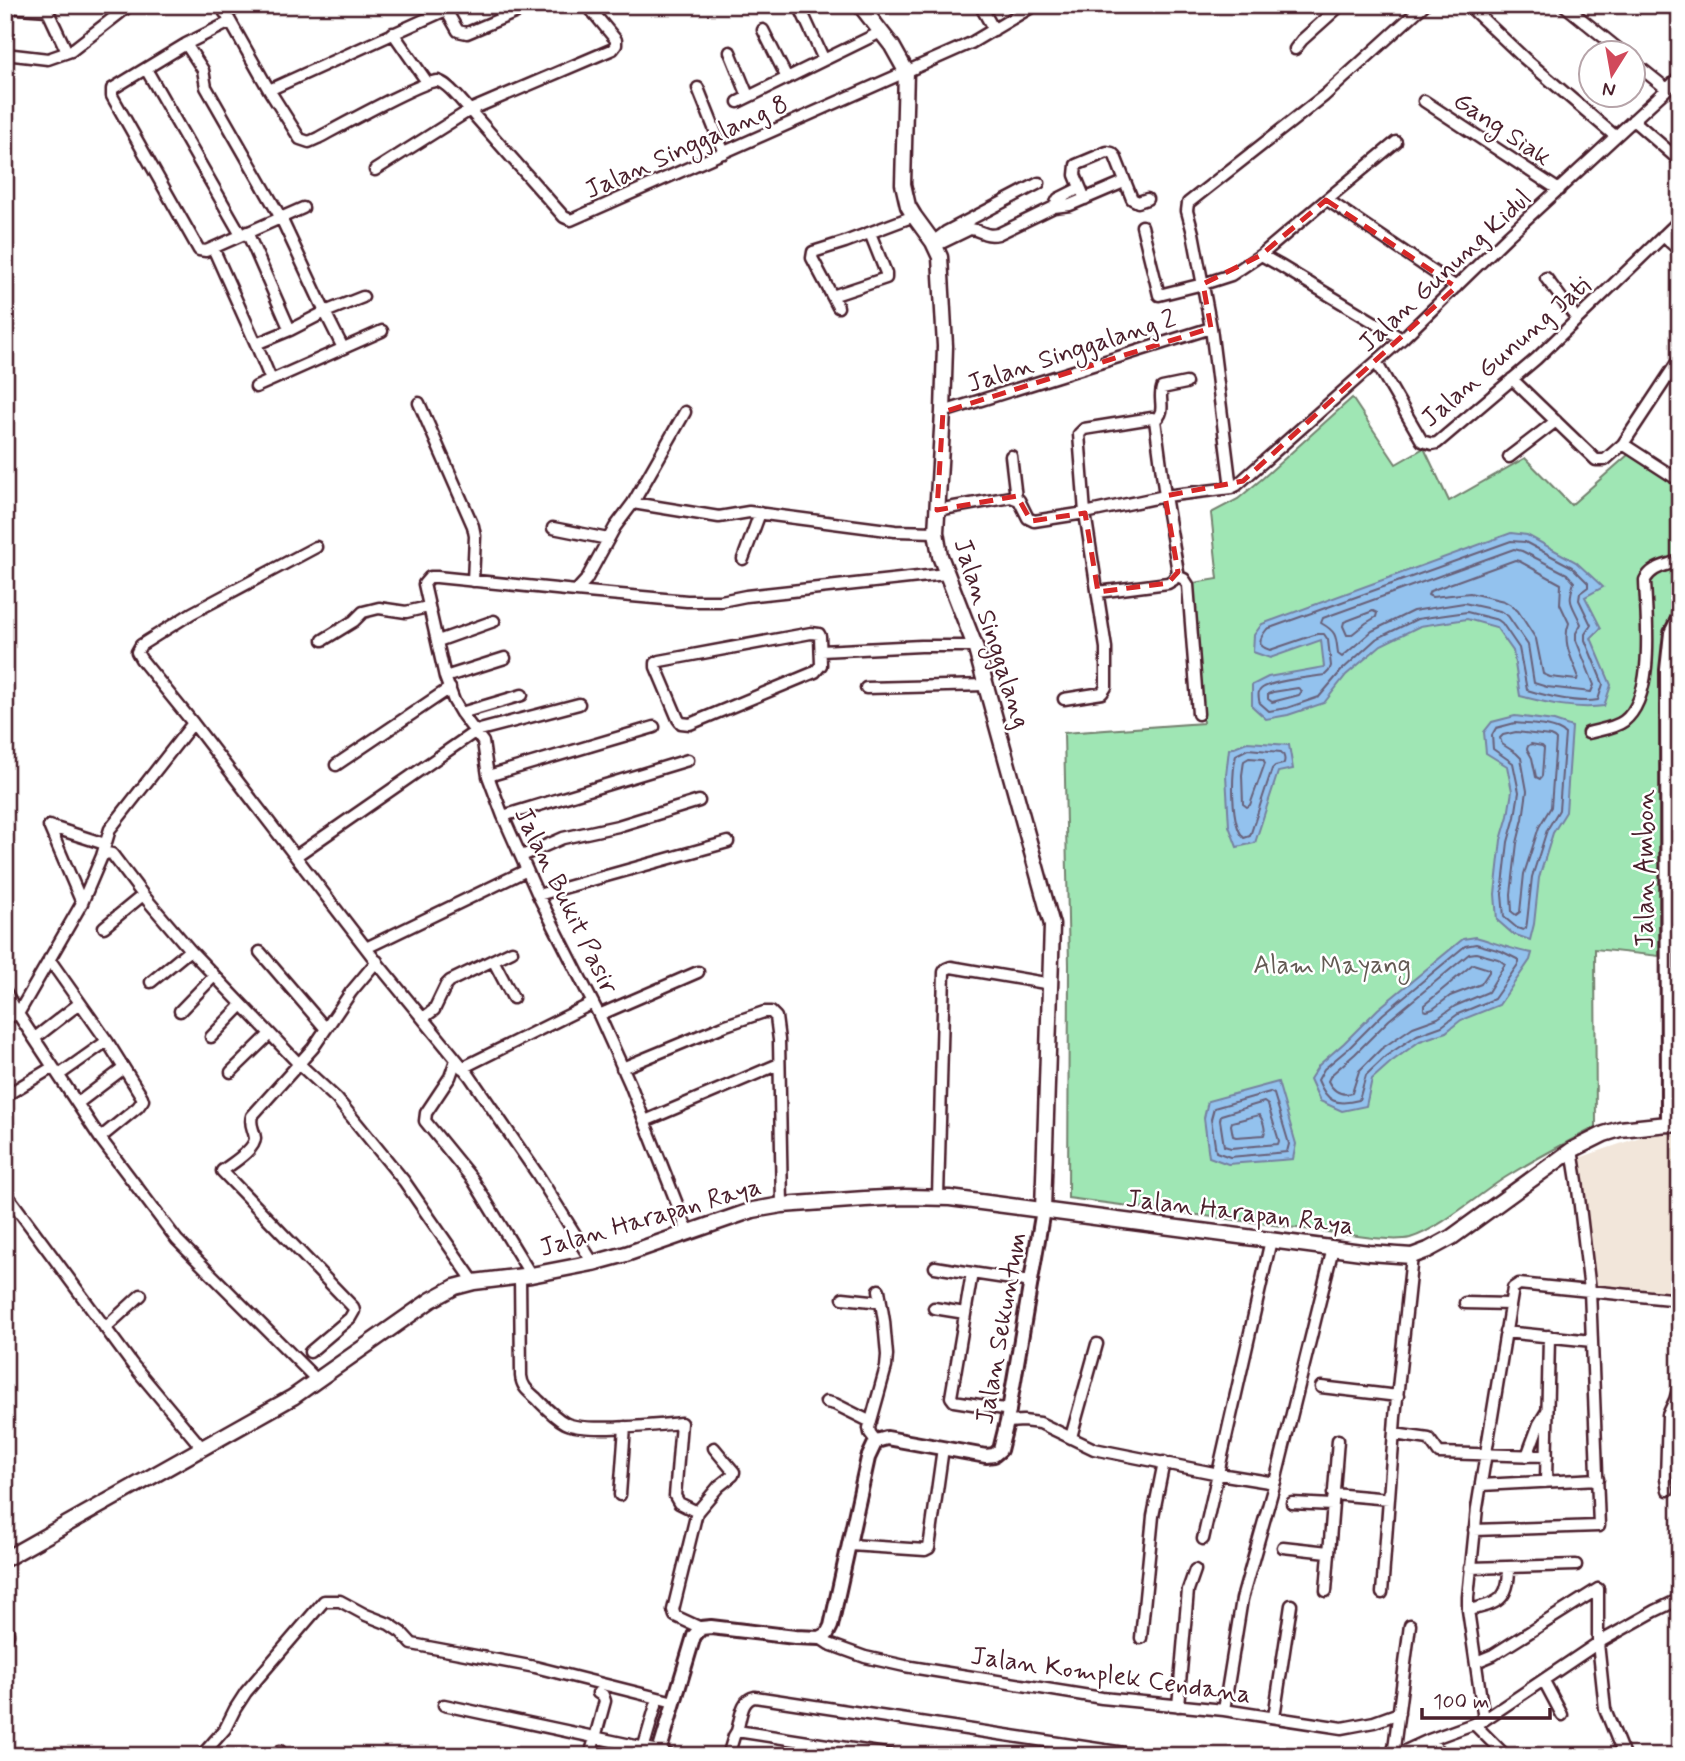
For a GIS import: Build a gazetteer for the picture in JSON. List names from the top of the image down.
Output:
{
  "streets": {
    "main road": ["Jalan Singgalang", "Jalan Harapan Raya"],
    "street": [
      "Gang Siak",
      "Jalan Singgalang 8",
      "Jalan Gunung Kidul",
      "Jalan Singgalang 2",
      "Jalan Gunung Jati",
      "Jalan Ambon",
      "Jalan Bukit Pasir",
      "Jalan Sekuntum",
      "Jalan Komplek Cendana"
    ]
  },
  "crossings": [
    ["Gang Siak", "Jalan Gunung Kidul"],
    ["Jalan Singgalang 8", "Jalan Singgalang"],
    ["Jalan Gunung Kidul", "Jalan Gunung Jati"],
    ["Jalan Singgalang 2", "Jalan Singgalang"],
    ["Jalan Singgalang", "Jalan Harapan Raya"],
    ["Jalan Singgalang", "Jalan Sekuntum"],
    ["Jalan Bukit Pasir", "Jalan Harapan Raya"],
    ["Jalan Harapan Raya", "Jalan Sekuntum"]
  ],
  "parks": ["Alam Mayang"],
  "scale_bar": "100 m",
  "north": "bottom"
}
